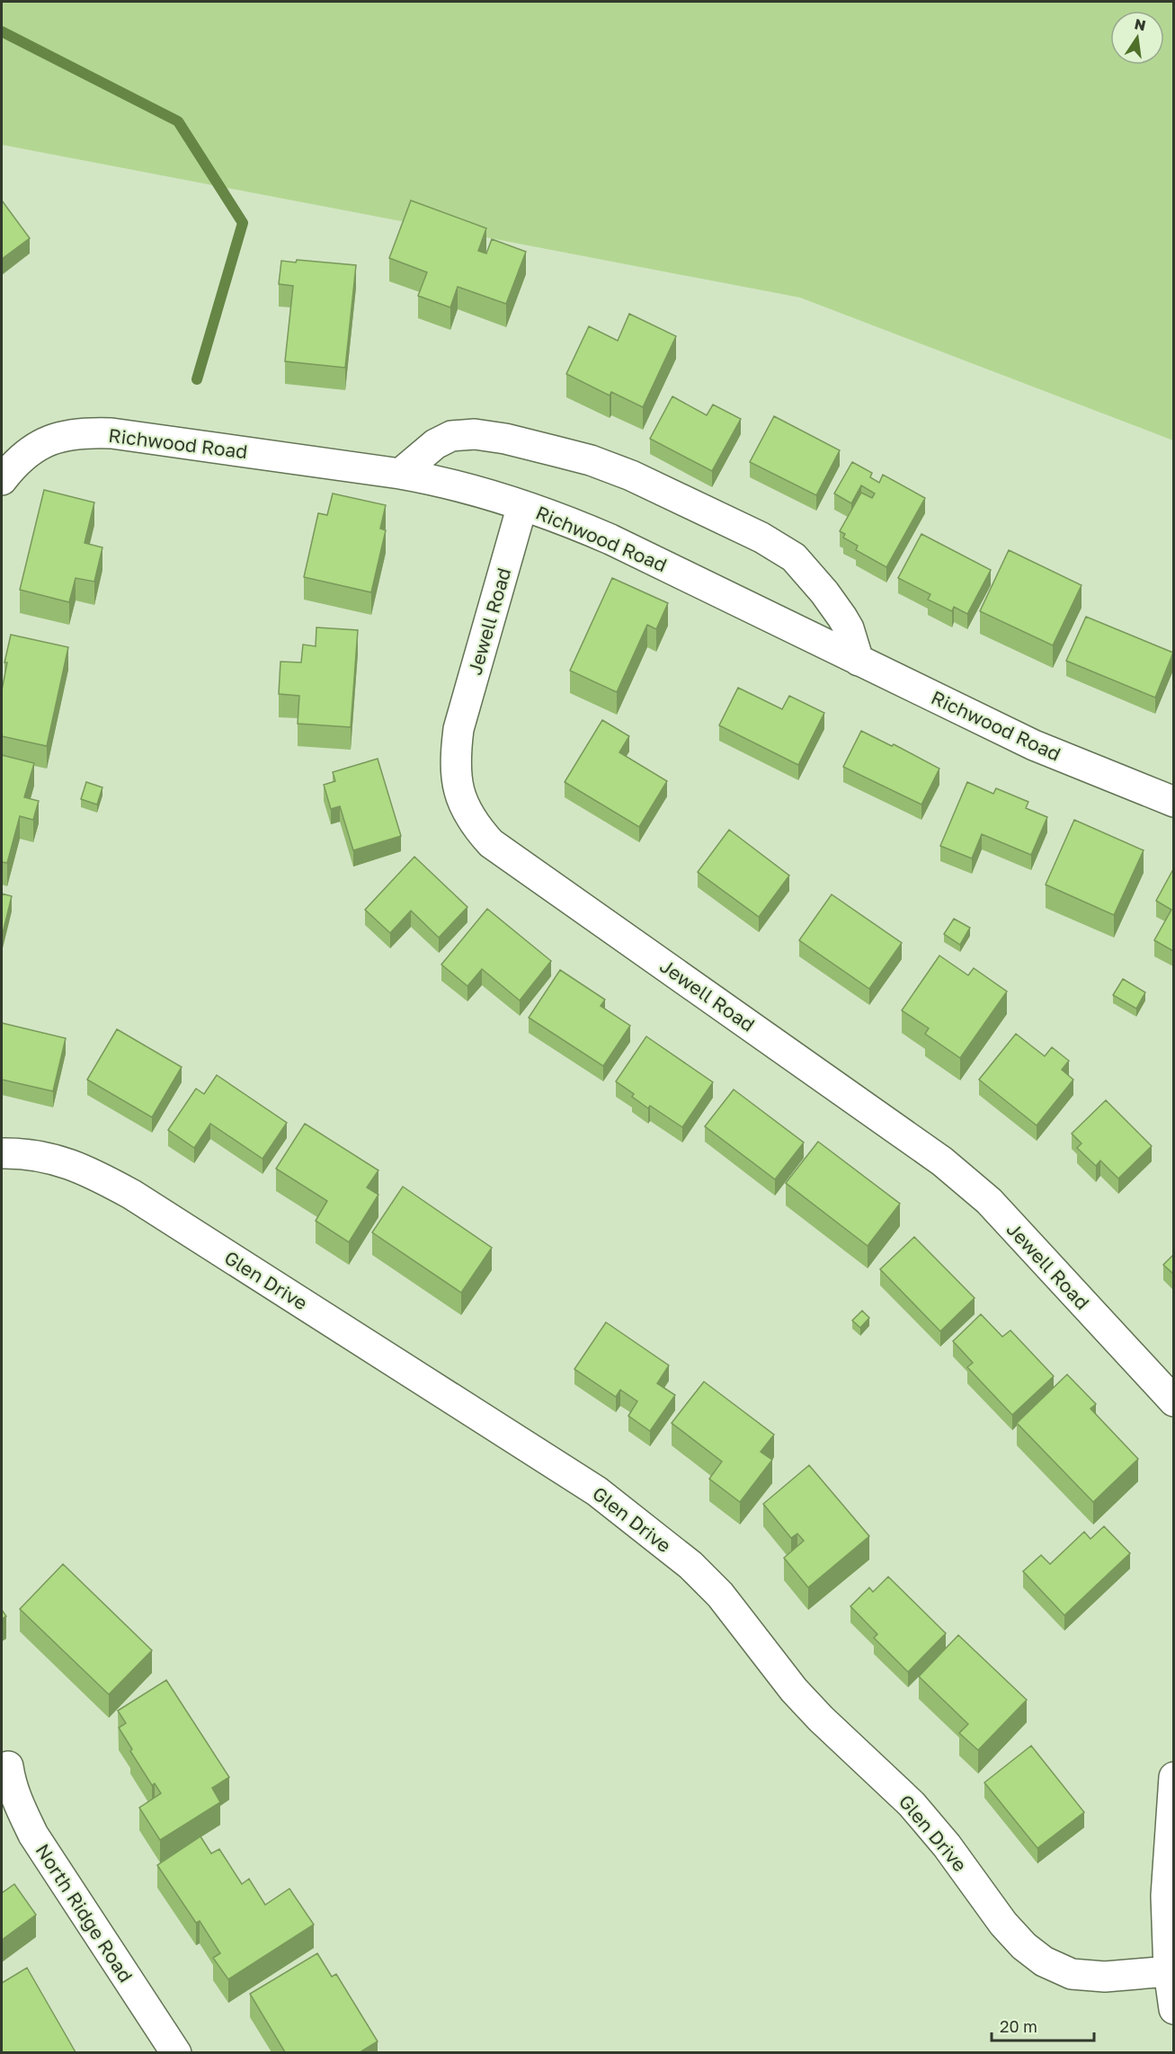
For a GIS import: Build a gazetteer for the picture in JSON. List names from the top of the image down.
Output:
{
  "streets": {
    "street": [
      "Richwood Road",
      "Jewell Road",
      "Glen Drive",
      "North Ridge Road"
    ]
  },
  "crossings": [
    ["Richwood Road", "Jewell Road"]
  ],
  "scale_bar": "20 m",
  "north": "top"
}
